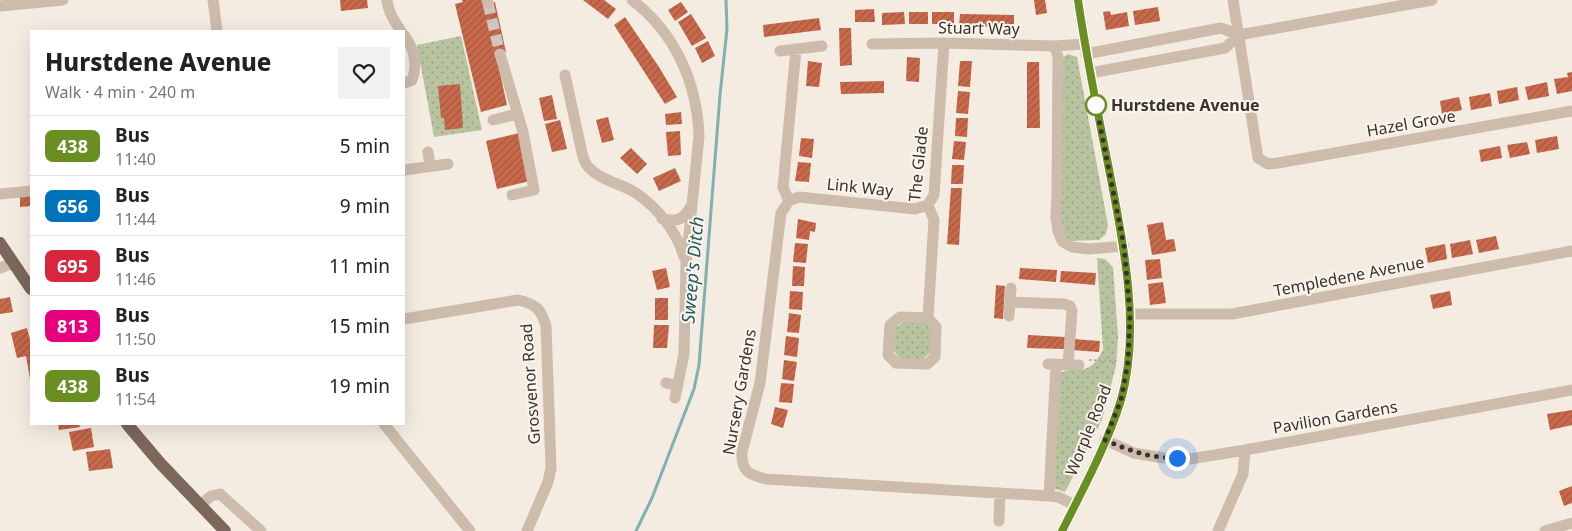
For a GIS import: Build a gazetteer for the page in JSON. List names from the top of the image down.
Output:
{
  "streets": {
    "street": [
      "Stuart Way",
      "Hazel Grove",
      "The Glade",
      "Link Way",
      "Templedene Avenue",
      "Grosvenor Road",
      "Nursery Gardens",
      "Pavilion Gardens",
      "Worple Road"
    ]
  },
  "crossings": [
    ["Stuart Way", "The Glade"],
    ["Stuart Way", "Worple Road"],
    ["The Glade", "Link Way"],
    ["Link Way", "Nursery Gardens"],
    ["Templedene Avenue", "Worple Road"],
    ["Nursery Gardens", "Worple Road"],
    ["Pavilion Gardens", "Worple Road"]
  ],
  "water": ["Sweep's Ditch"],
  "places": ["Hurstdene Avenue"],
  "lines": ["bus line 438"],
  "page": {
    "heading": ["Hurstdene Avenue", "Walk · 4 min · 240 m"],
    "list": [
      {
        "mark": "438",
        "name": "Bus",
        "note": "11:40",
        "value": "5 min"
      },
      {
        "mark": "656",
        "name": "Bus",
        "note": "11:44",
        "value": "9 min"
      },
      {
        "mark": "695",
        "name": "Bus",
        "note": "11:46",
        "value": "11 min"
      },
      {
        "mark": "813",
        "name": "Bus",
        "note": "11:50",
        "value": "15 min"
      },
      {
        "mark": "438",
        "name": "Bus",
        "note": "11:54",
        "value": "19 min"
      }
    ]
  }
}
